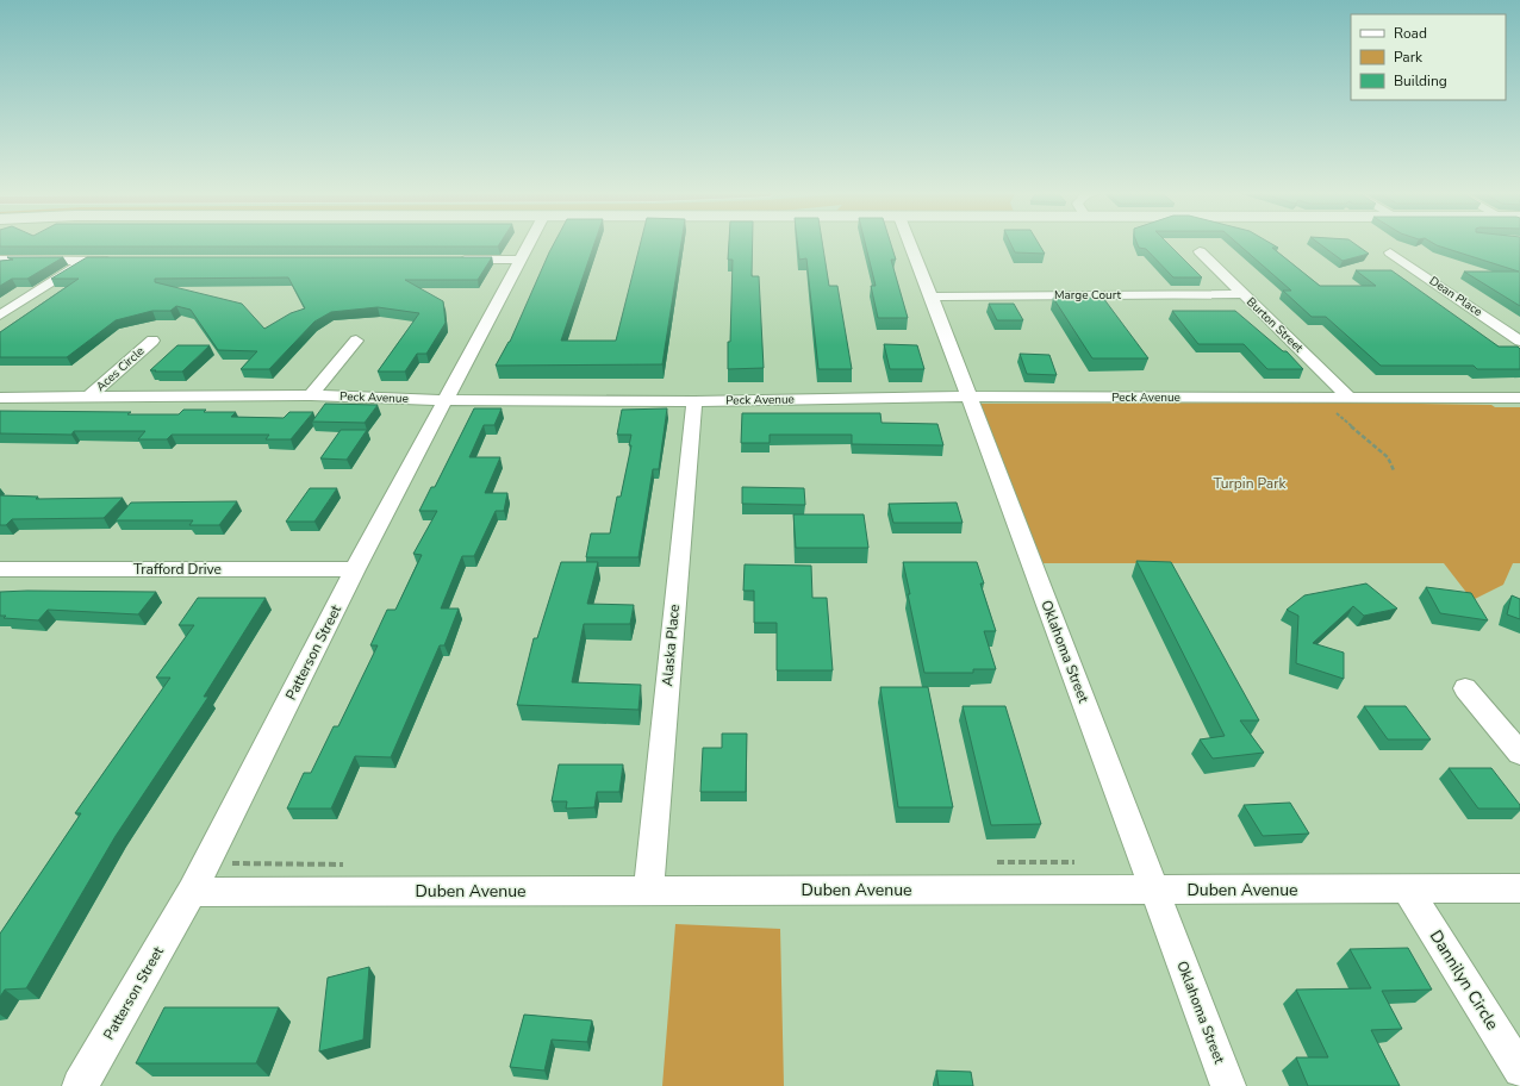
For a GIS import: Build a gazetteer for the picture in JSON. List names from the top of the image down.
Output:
{
  "streets": {
    "street": [
      "Marge Court",
      "Dean Place",
      "Burton Street",
      "Aces Circle",
      "Peck Avenue",
      "Trafford Drive",
      "Alaska Place",
      "Oklahoma Street",
      "Patterson Street",
      "Duben Avenue",
      "Dannilyn Circle"
    ]
  },
  "crossings": [
    ["Marge Court", "Burton Street"],
    ["Marge Court", "Oklahoma Street"],
    ["Burton Street", "Peck Avenue"],
    ["Aces Circle", "Peck Avenue"],
    ["Peck Avenue", "Alaska Place"],
    ["Peck Avenue", "Oklahoma Street"],
    ["Peck Avenue", "Patterson Street"],
    ["Trafford Drive", "Patterson Street"],
    ["Alaska Place", "Duben Avenue"],
    ["Oklahoma Street", "Duben Avenue"],
    ["Patterson Street", "Duben Avenue"],
    ["Duben Avenue", "Dannilyn Circle"]
  ],
  "parks": ["Turpin Park"],
  "legend": ["Road", "Park", "Building"]
}
